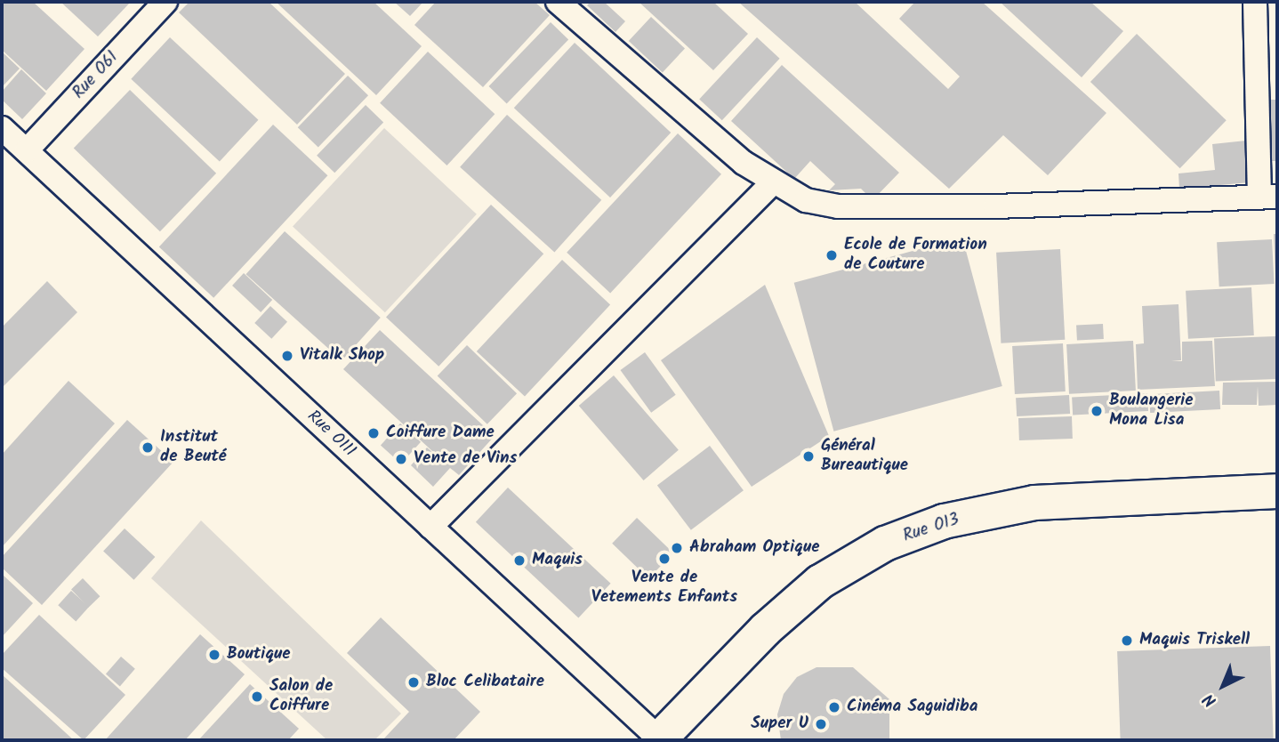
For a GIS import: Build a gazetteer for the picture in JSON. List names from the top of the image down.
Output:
{
  "streets": {
    "main road": ["Rue O13"],
    "street": ["Rue O61", "Rue O111"]
  },
  "crossings": [
    ["Rue O61", "Rue O111"],
    ["Rue O111", "Rue O13"]
  ],
  "places": [
    "Ecole de Formation de Couture",
    "Vitalk Shop",
    "Boulangerie Mona Lisa",
    "Coiffure Dame",
    "Institut de Beuté",
    "Général Bureautique",
    "Vente de Vins",
    "Abraham Optique",
    "Vente de Vetements Enfants",
    "Maquis",
    "Maquis Triskell",
    "Boutique",
    "Bloc Celibataire",
    "Salon de Coiffure",
    "Cinéma Saguidiba",
    "Super U"
  ],
  "north": "bottom left"
}
